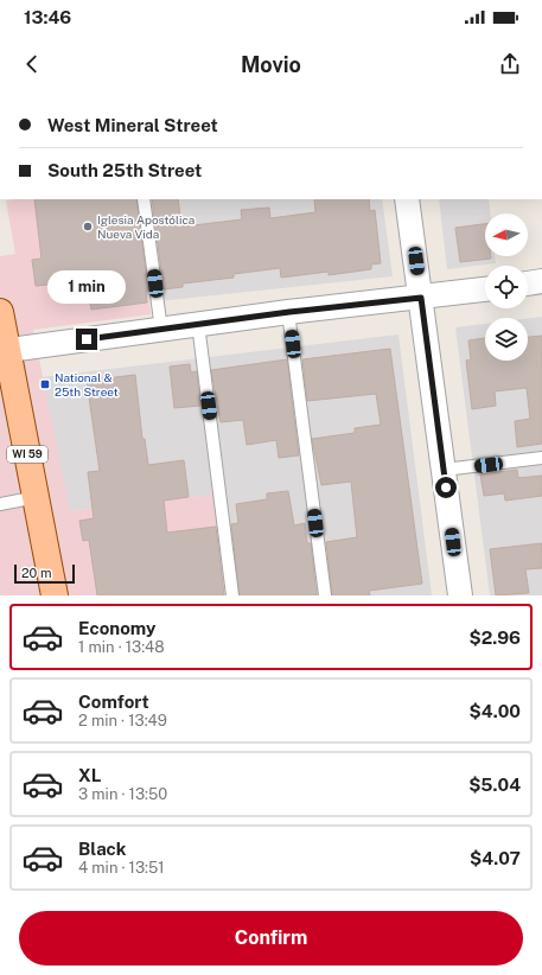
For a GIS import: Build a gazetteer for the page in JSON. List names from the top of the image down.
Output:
{
  "streets": {
    "main road": ["WI 59"]
  },
  "places": {
    "other": ["Iglesia Apostólica Nueva Vida"],
    "transit": ["National & 25th Street"]
  },
  "scale_bar": "20 m",
  "north": "left",
  "page": {
    "status": "13:46",
    "header": "Movio",
    "banner": ["West Mineral Street", "South 25th Street"],
    "bubble": "1 min",
    "scale": "20 m",
    "list": [
      {
        "name": "Economy",
        "note": "1 min · 13:48",
        "value": "$2.96"
      },
      {
        "name": "Comfort",
        "note": "2 min · 13:49",
        "value": "$4.00"
      },
      {
        "name": "XL",
        "note": "3 min · 13:50",
        "value": "$5.04"
      },
      {
        "name": "Black",
        "note": "4 min · 13:51",
        "value": "$4.07"
      }
    ],
    "buttons": "Confirm"
  }
}
